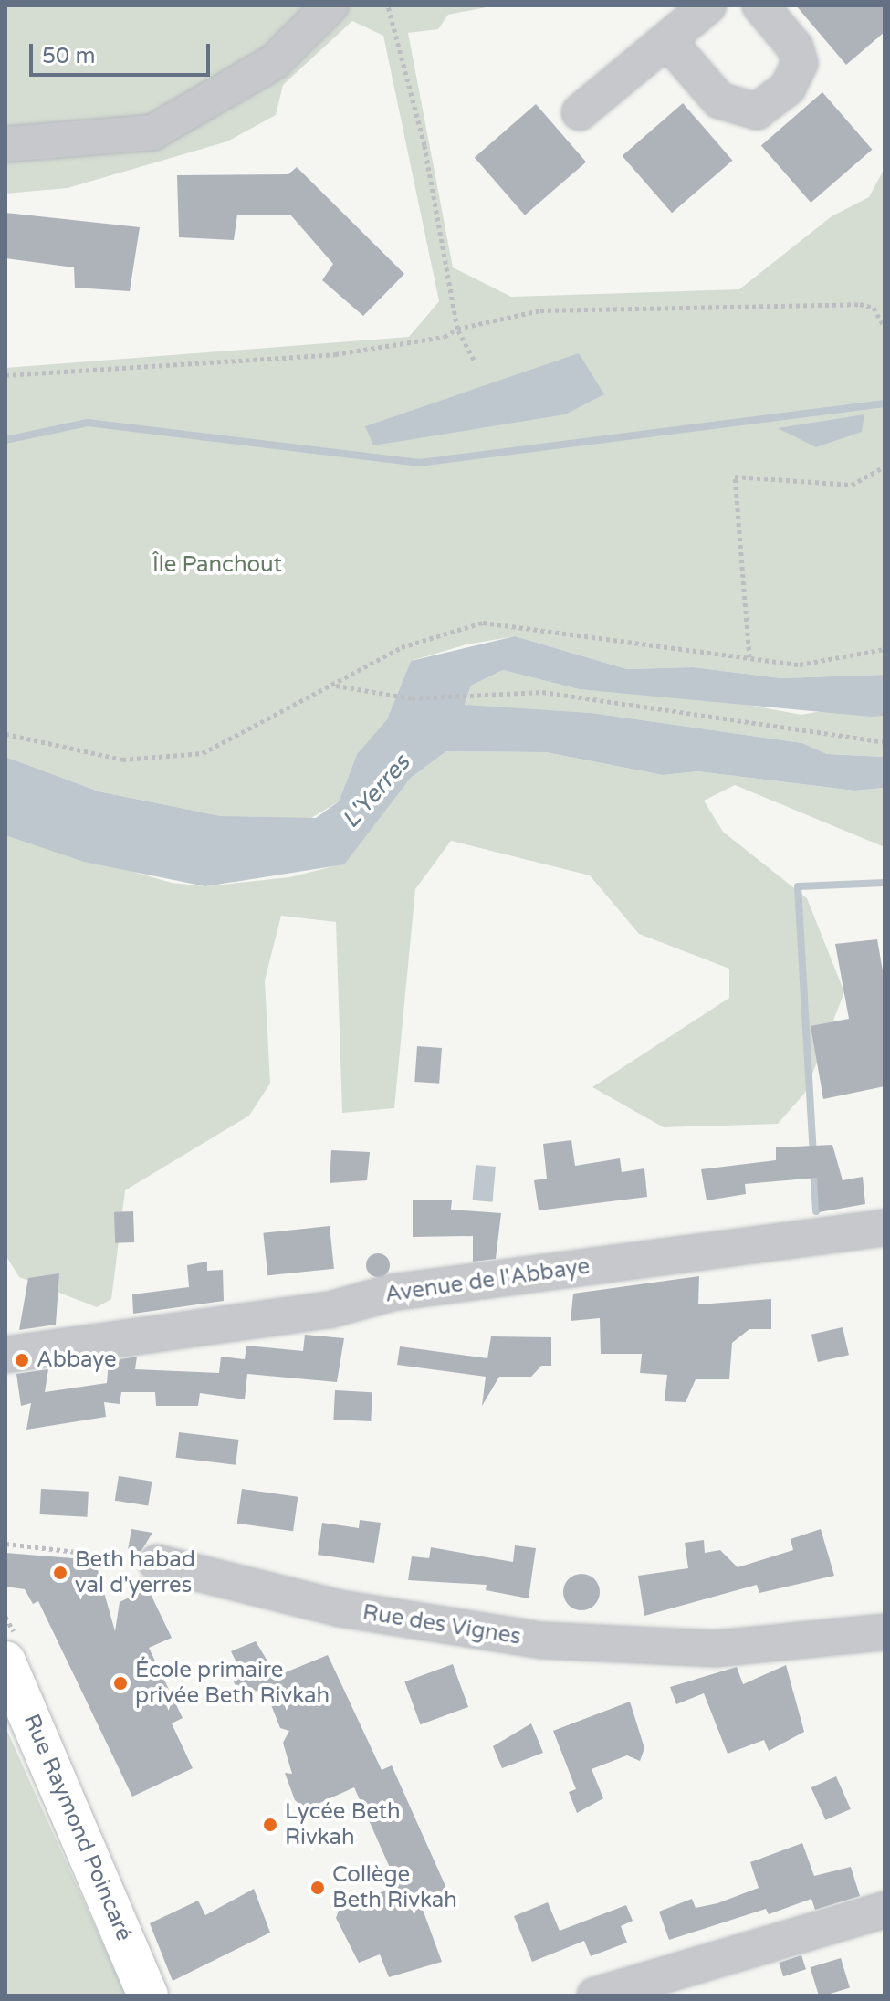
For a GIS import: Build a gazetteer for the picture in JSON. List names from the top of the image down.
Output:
{
  "streets": {
    "main road": ["Rue Raymond Poincaré"],
    "street": ["Avenue de l'Abbaye", "Rue des Vignes"]
  },
  "water": ["L'Yerres"],
  "parks": ["Île Panchout"],
  "places": [
    "Abbaye",
    "Beth habad val d'yerres",
    "École primaire privée Beth Rivkah",
    "Lycée Beth Rivkah",
    "Collège Beth Rivkah"
  ],
  "scale_bar": "50 m"
}
